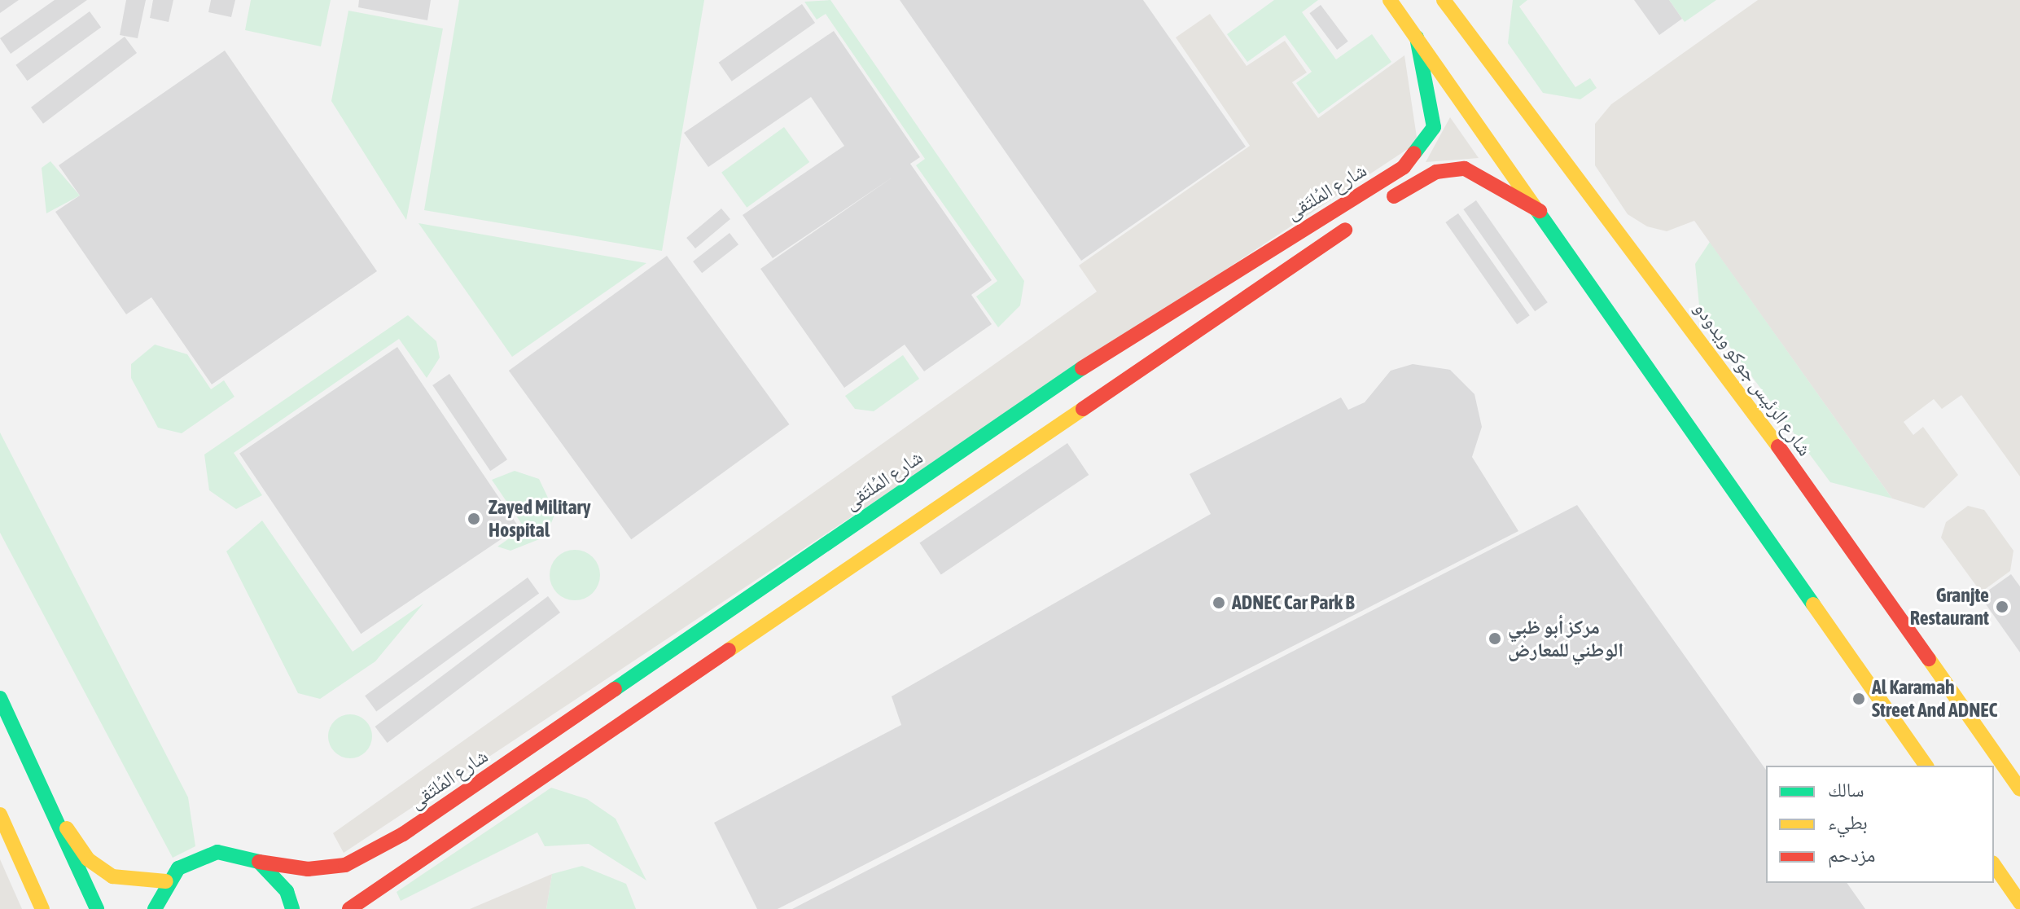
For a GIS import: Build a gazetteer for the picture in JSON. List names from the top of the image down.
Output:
{
  "streets": {
    "main road": ["شارع المُلتَقى", "شارع الرئيس جوكو ويدودو"]
  },
  "places": [
    "Zayed Military Hospital",
    "ADNEC Car Park B",
    "Granjte Restaurant",
    "مركز أبو ظبي الوطني للمعارض",
    "Al Karamah Street And ADNEC"
  ],
  "legend": ["سالك", "بطيء", "مزدحم"]
}
